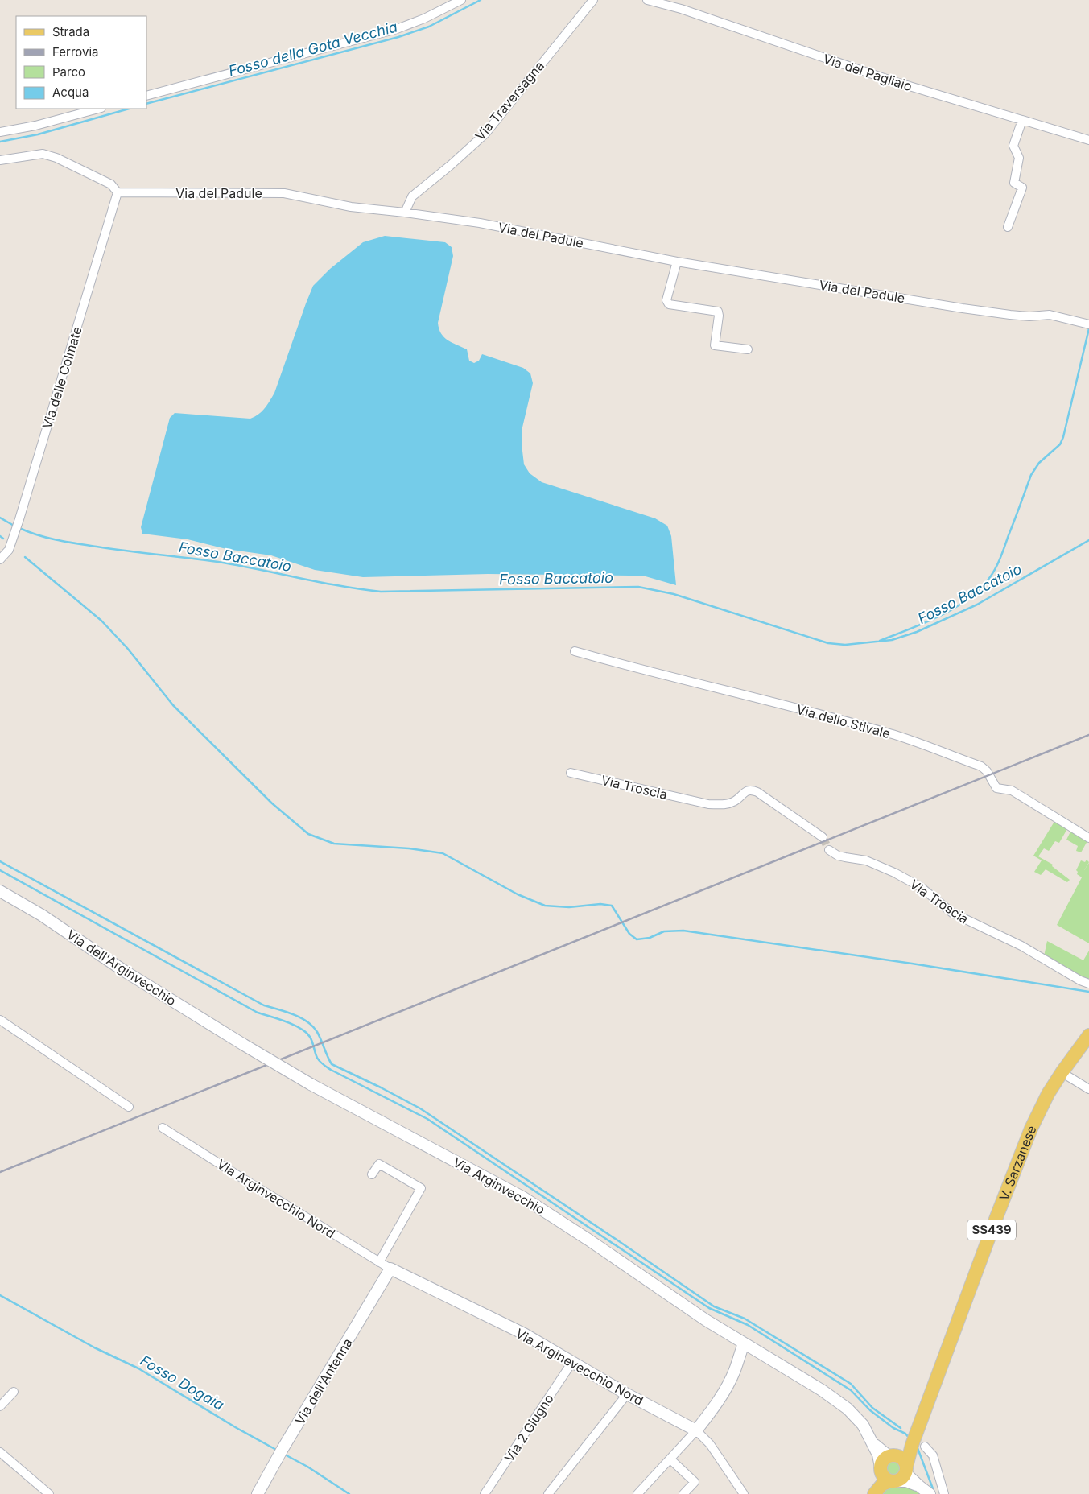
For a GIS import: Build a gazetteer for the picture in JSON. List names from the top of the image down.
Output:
{
  "streets": {
    "main road": [
      "Via dell'Arginvecchio",
      "V. Sarzanese",
      "Via Arginvecchio",
      "SS439",
      "Via Arginevecchio Nord",
      "Via dell'Antenna"
    ],
    "street": [
      "Via del Pagliaio",
      "Via Traversagna",
      "Via del Padule",
      "Via delle Colmate",
      "Via dello Stivale",
      "Via Troscia",
      "Via Arginvecchio Nord",
      "Via 2 Giugno"
    ]
  },
  "crossings": [
    ["Via Traversagna", "Via del Padule"],
    ["Via del Padule", "Via delle Colmate"],
    ["Via dell'Arginvecchio", "Via Arginvecchio"],
    ["V. Sarzanese", "SS439"],
    ["Via Arginvecchio Nord", "Via Arginevecchio Nord"],
    ["Via Arginvecchio Nord", "Via dell'Antenna"],
    ["Via Arginevecchio Nord", "Via dell'Antenna"],
    ["Via Arginevecchio Nord", "Via 2 Giugno"]
  ],
  "water": ["Fosso della Gota Vecchia", "Fosso Baccatoio", "Fosso Dogaia"],
  "legend": [
    "Strada",
    "Ferrovia",
    "Parco",
    "Acqua"
  ]
}
